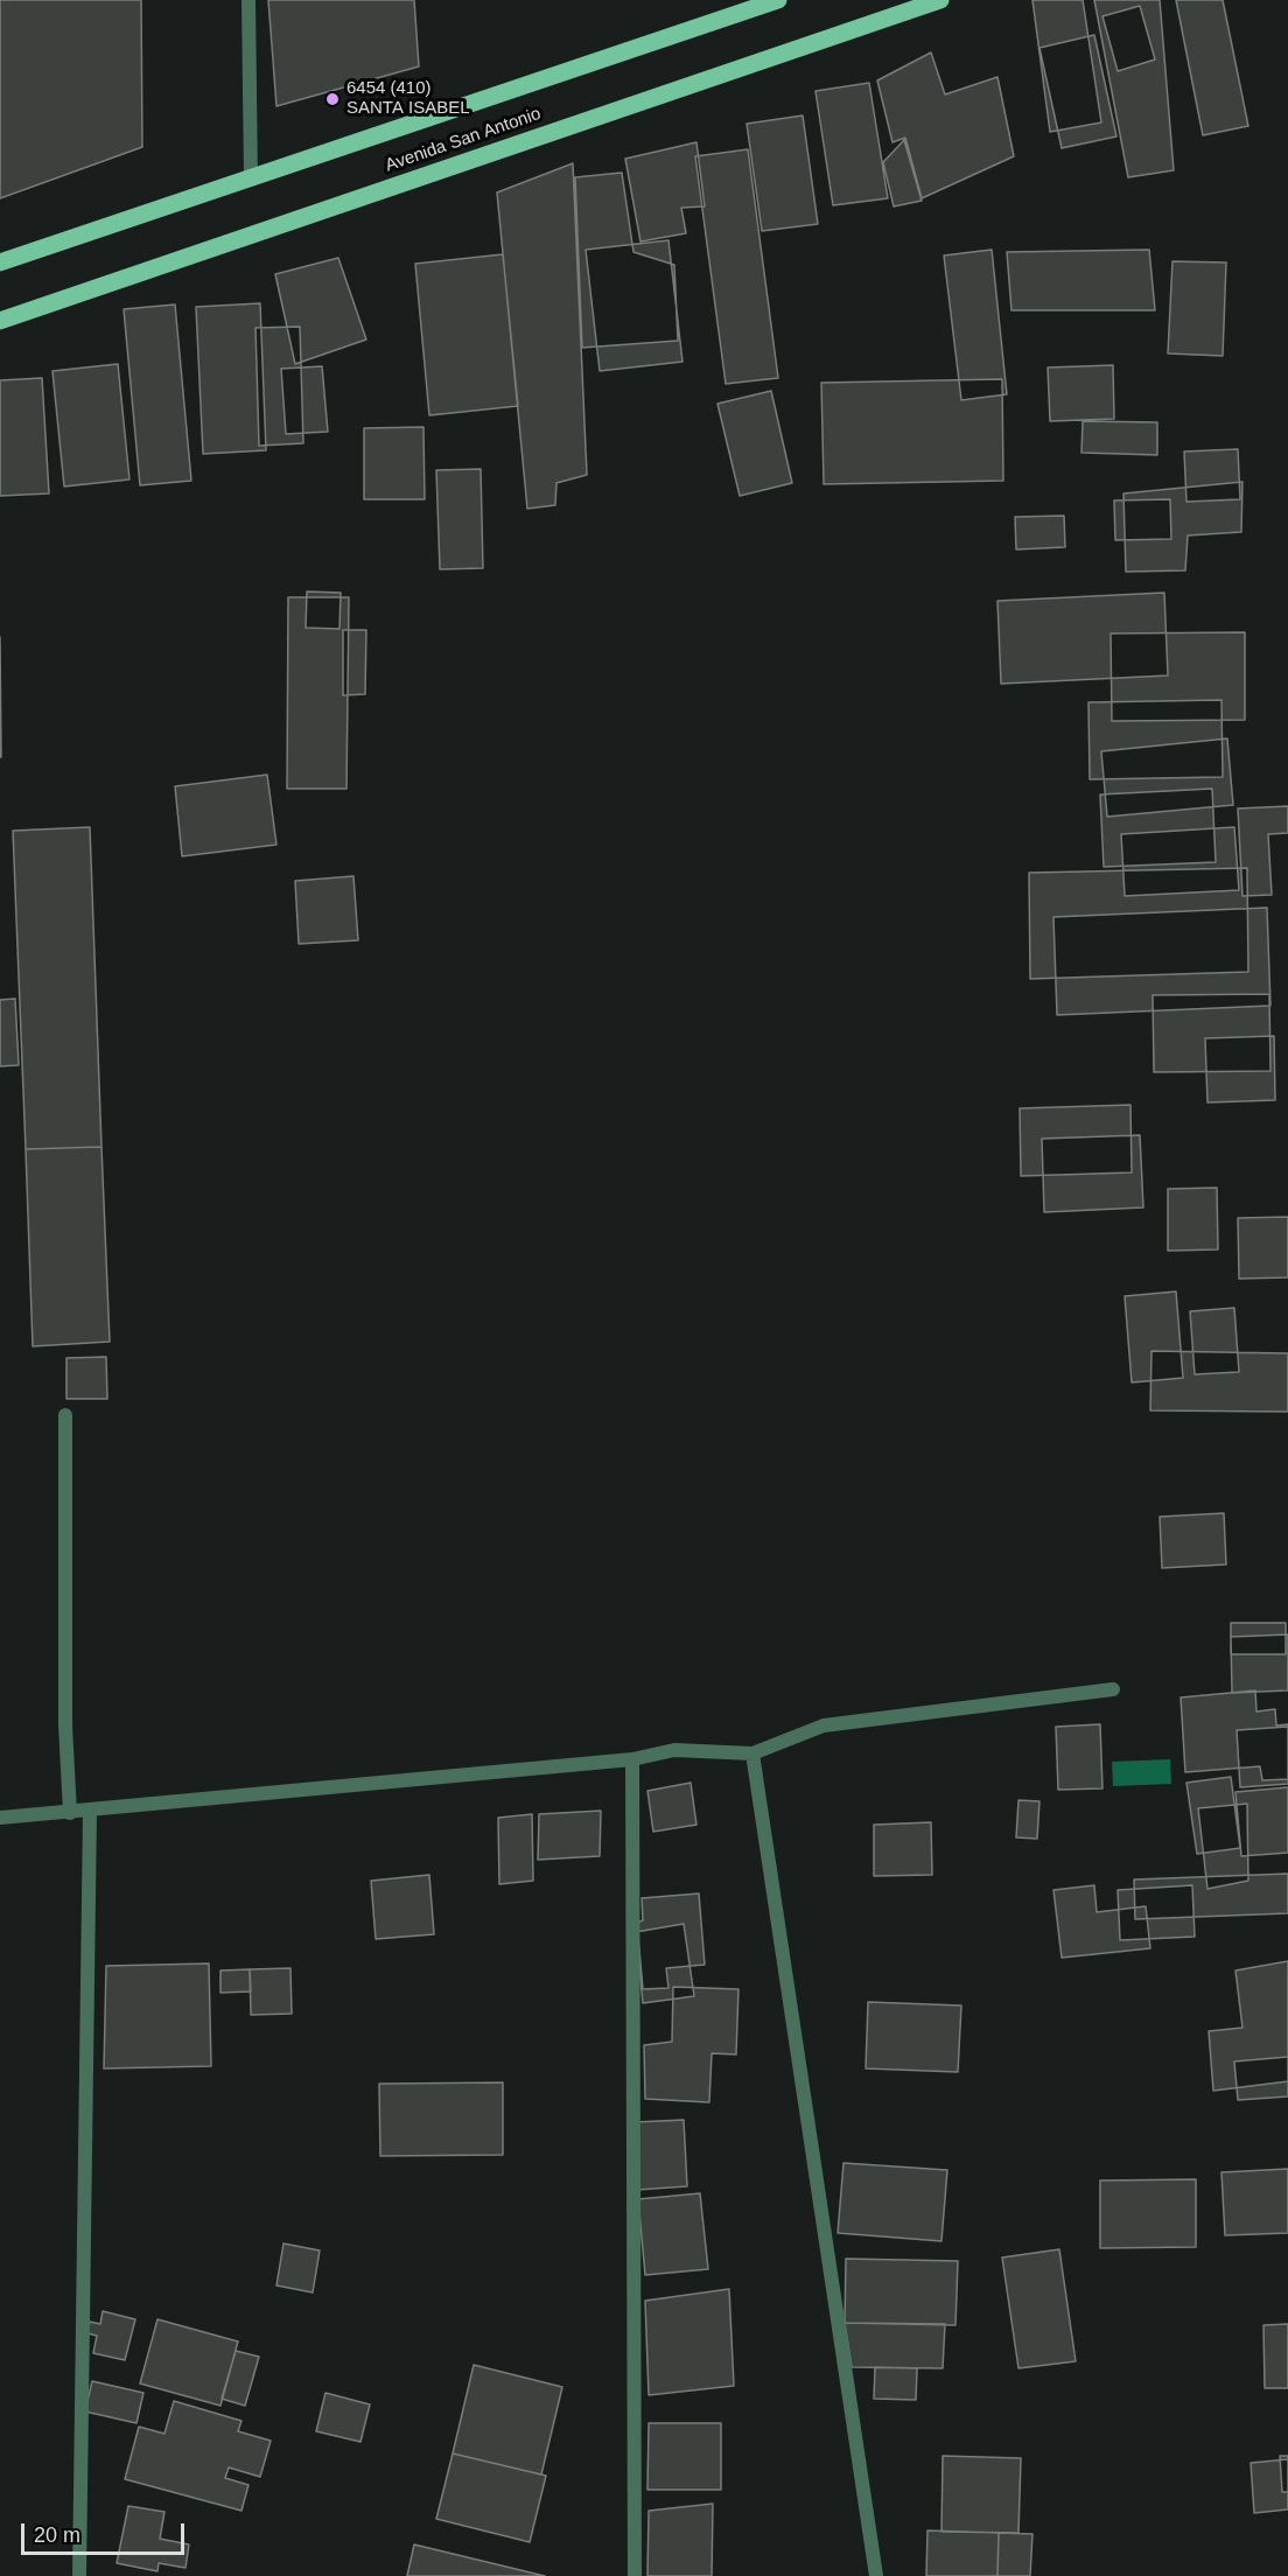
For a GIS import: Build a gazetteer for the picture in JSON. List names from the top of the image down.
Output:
{
  "streets": {
    "main road": ["Avenida San Antonio"]
  },
  "places": ["6454 (410) SANTA ISABEL"],
  "scale_bar": "20 m"
}
